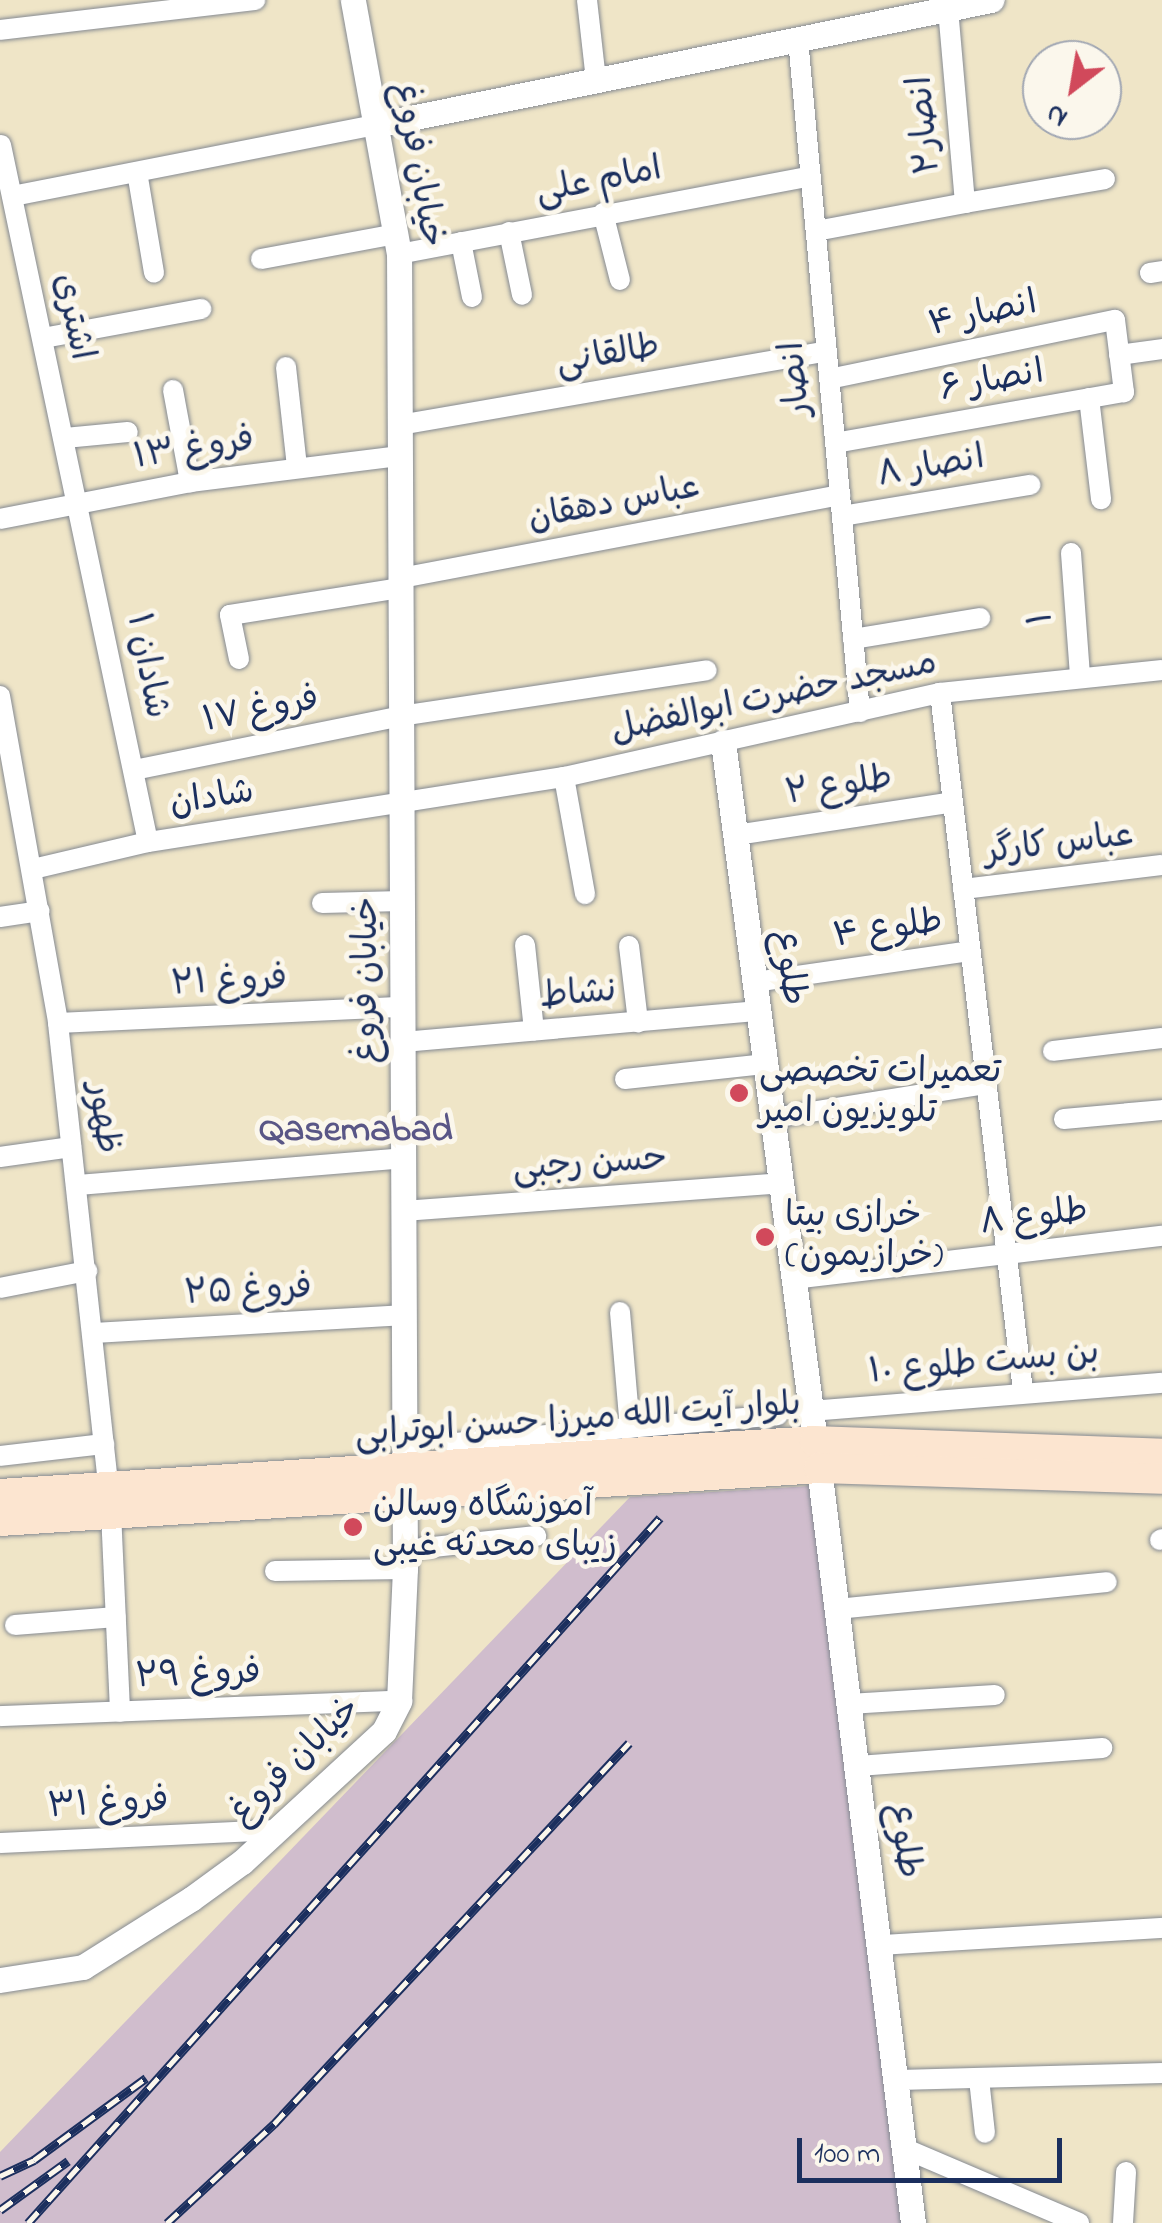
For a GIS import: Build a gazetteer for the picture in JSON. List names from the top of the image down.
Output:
{
  "streets": {
    "main road": ["بلوار آیت الله میرزا حسن ابوترابی"],
    "street": [
      "انصار۲",
      "خیابان فروغ",
      "امام علی",
      "انصار ۴",
      "اشتری",
      "طالقانی",
      "انصار",
      "انصار ۶",
      "فروغ ۱۳",
      "انصار ۸",
      "عباس دهقان",
      "۱",
      "شادان ۱",
      "مسجد حضرت ابوالفضل",
      "فروغ ۱۷",
      "طلوع ۲",
      "شادان",
      "عباس کارگر",
      "طلوع ۴",
      "طلوع",
      "فروغ ۲۱",
      "نشاط",
      "ظهور",
      "حسن رجبی",
      "طلوع ۸",
      "فروغ ۲۵",
      "بن بست طلوع ۱۰",
      "فروغ ۲۹",
      "فروغ ۳۱"
    ]
  },
  "crossings": [
    ["انصار۲", "انصار"],
    ["خیابان فروغ", "امام علی"],
    ["خیابان فروغ", "طالقانی"],
    ["خیابان فروغ", "فروغ ۱۳"],
    ["خیابان فروغ", "عباس دهقان"],
    ["خیابان فروغ", "مسجد حضرت ابوالفضل"],
    ["خیابان فروغ", "فروغ ۱۷"],
    ["خیابان فروغ", "شادان"],
    ["خیابان فروغ", "فروغ ۲۱"],
    ["خیابان فروغ", "نشاط"],
    ["خیابان فروغ", "حسن رجبی"],
    ["خیابان فروغ", "فروغ ۲۵"],
    ["خیابان فروغ", "بلوار آیت الله میرزا حسن ابوترابی"],
    ["خیابان فروغ", "فروغ ۲۹"],
    ["خیابان فروغ", "فروغ ۳۱"],
    ["امام علی", "انصار"],
    ["انصار ۴", "انصار"],
    ["انصار ۴", "انصار ۶"],
    ["اشتری", "فروغ ۱۳"],
    ["اشتری", "شادان ۱"],
    ["طالقانی", "انصار"],
    ["انصار", "انصار ۶"],
    ["انصار", "انصار ۸"],
    ["انصار", "عباس دهقان"],
    ["انصار", "مسجد حضرت ابوالفضل"],
    ["فروغ ۱۳", "شادان ۱"],
    ["انصار ۸", "عباس دهقان"],
    ["۱", "مسجد حضرت ابوالفضل"],
    ["شادان ۱", "فروغ ۱۷"],
    ["شادان ۱", "شادان"],
    ["مسجد حضرت ابوالفضل", "شادان"],
    ["مسجد حضرت ابوالفضل", "طلوع"],
    ["طلوع ۲", "طلوع"],
    ["شادان", "ظهور"],
    ["طلوع ۴", "طلوع"],
    ["طلوع", "نشاط"],
    ["طلوع", "حسن رجبی"],
    ["طلوع", "طلوع ۸"],
    ["طلوع", "بن بست طلوع ۱۰"],
    ["طلوع", "بلوار آیت الله میرزا حسن ابوترابی"],
    ["فروغ ۲۱", "ظهور"],
    ["ظهور", "فروغ ۲۵"],
    ["ظهور", "بلوار آیت الله میرزا حسن ابوترابی"],
    ["ظهور", "فروغ ۲۹"],
    ["بن بست طلوع ۱۰", "بلوار آیت الله میرزا حسن ابوترابی"]
  ],
  "districts": ["Qasemabad"],
  "places": ["تعمیرات تخصصی تلویزیون امیر", "خرازی بیتا (خرازیمون)", "آموزشگاه وسالن زیبای محدثه غیبی"],
  "scale_bar": "100 m",
  "north": "bottom left"
}
